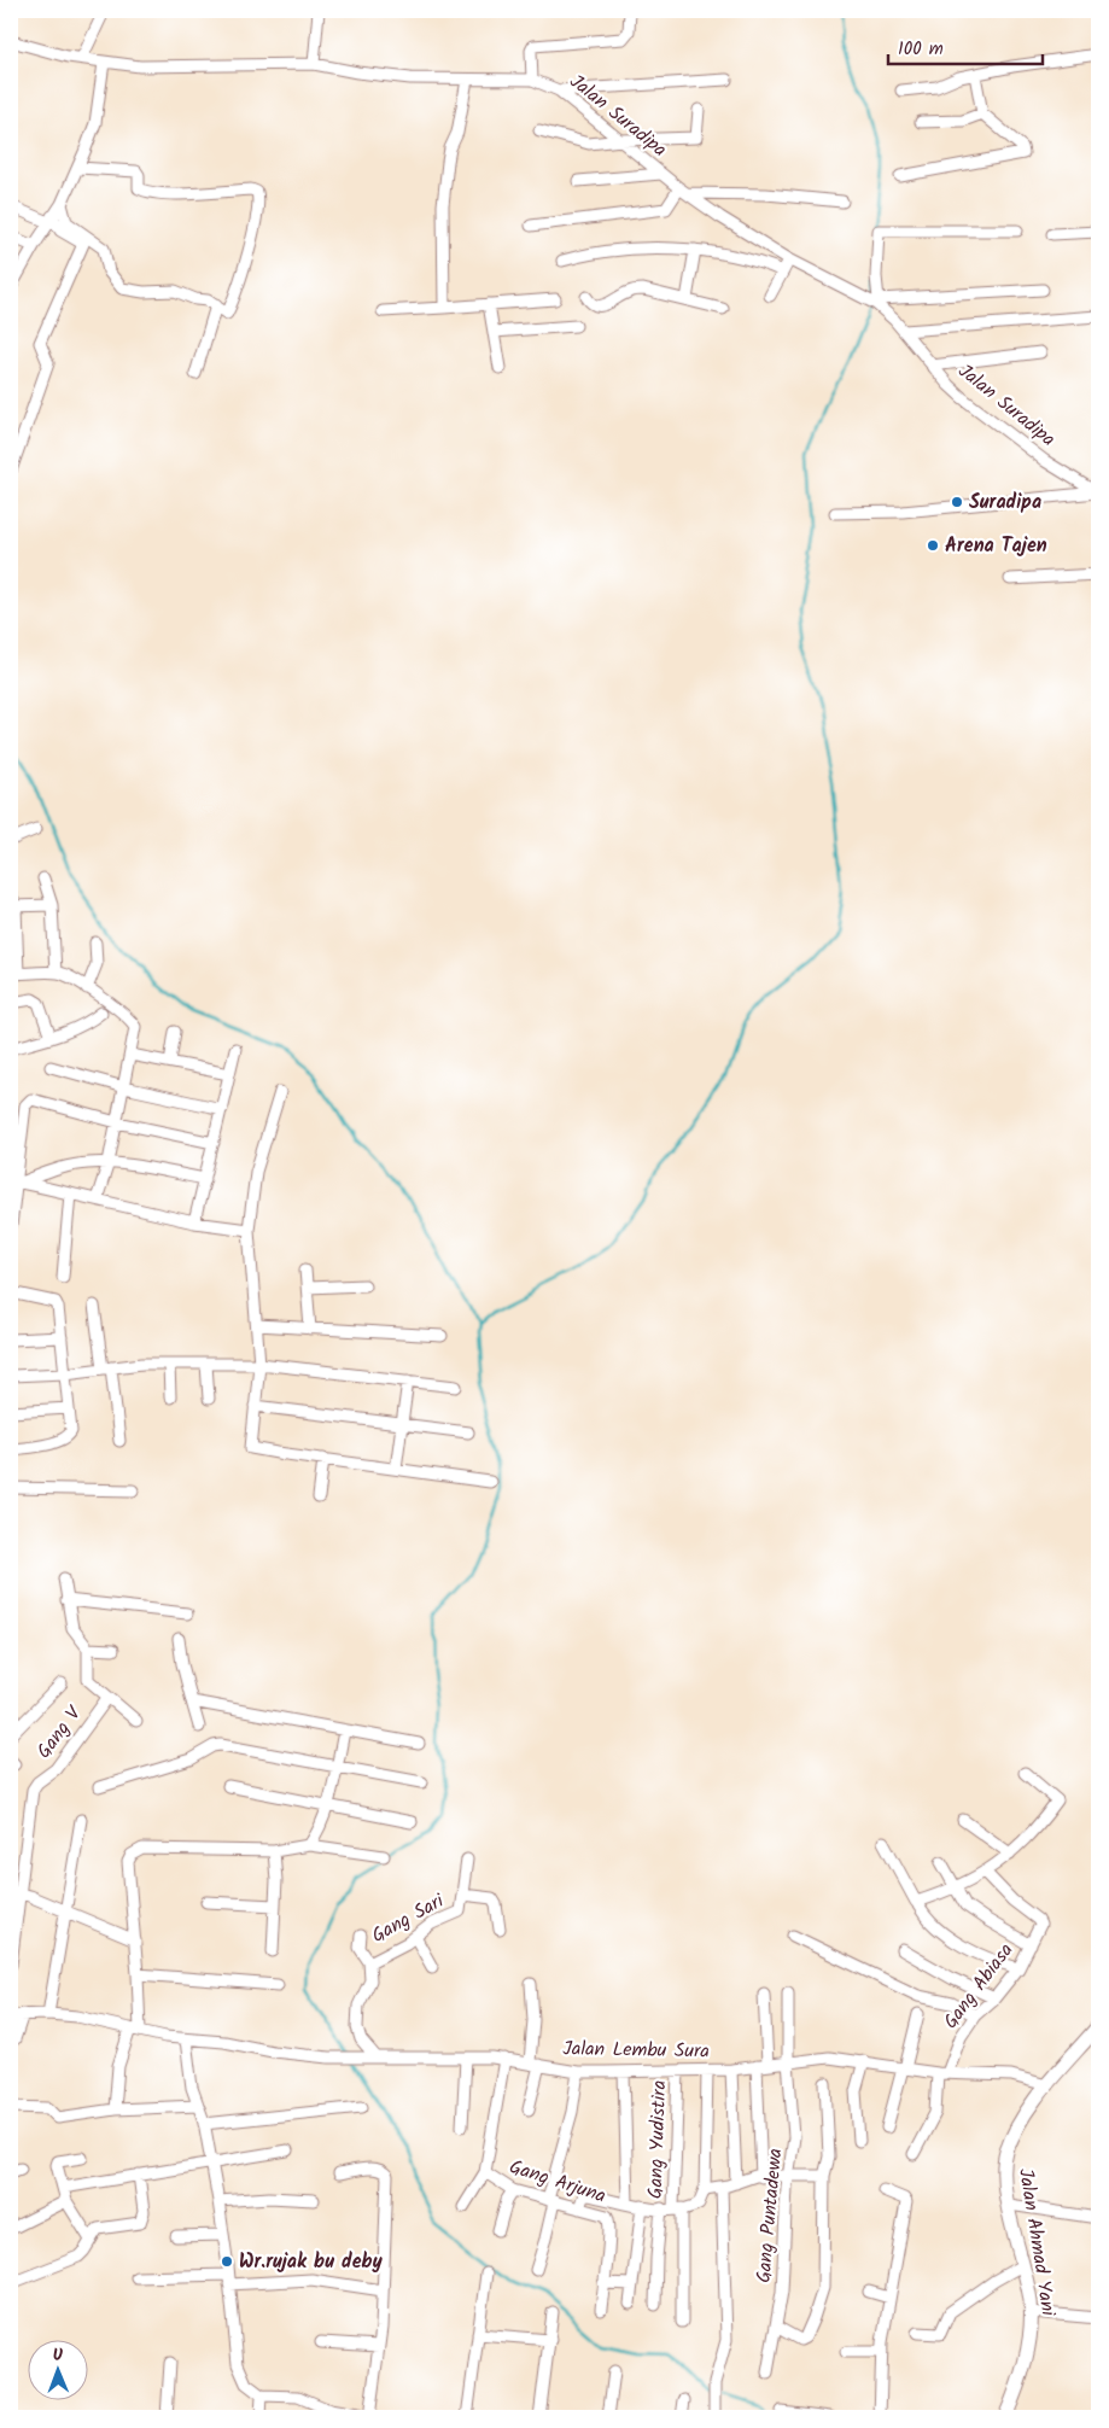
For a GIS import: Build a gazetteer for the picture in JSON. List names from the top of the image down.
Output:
{
  "streets": {
    "main road": ["Jalan Ahmad Yani"],
    "street": [
      "Jalan Suradipa",
      "Gang V",
      "Gang Sari",
      "Gang Abiasa",
      "Jalan Lembu Sura",
      "Gang Yudistira",
      "Gang Arjuna",
      "Gang Puntadewa"
    ]
  },
  "crossings": [
    ["Gang Sari", "Jalan Lembu Sura"],
    ["Gang Abiasa", "Jalan Lembu Sura"],
    ["Jalan Lembu Sura", "Gang Yudistira"],
    ["Jalan Lembu Sura", "Gang Arjuna"],
    ["Jalan Lembu Sura", "Gang Puntadewa"],
    ["Jalan Lembu Sura", "Jalan Ahmad Yani"]
  ],
  "places": ["Suradipa", "Arena Tajen", "Wr.rujak bu deby"],
  "scale_bar": "100 m",
  "north": "top"
}
